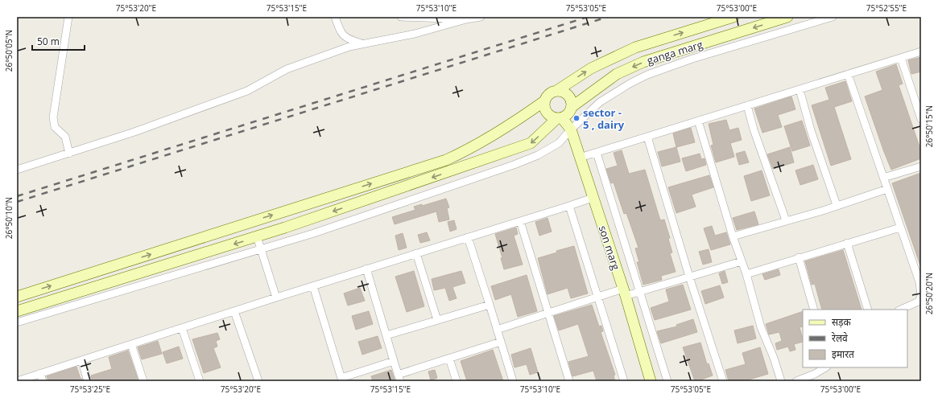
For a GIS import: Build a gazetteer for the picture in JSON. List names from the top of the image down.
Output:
{
  "streets": {
    "street": ["ganga marg", "son marg"]
  },
  "crossings": [
    ["ganga marg", "son marg"]
  ],
  "places": ["sector - 5 , dairy"],
  "legend": ["सड़क", "रेलवे", "इमारत"],
  "scale_bar": "50 m",
  "coordinates": [
    "75°53'20\"E",
    "75°53'15\"E",
    "75°53'10\"E",
    "75°53'05\"E",
    "75°53'00\"E",
    "75°52'55\"E",
    "26°50'05\"N",
    "26°50'15\"N",
    "26°50'10\"N",
    "26°50'20\"N",
    "75°53'25\"E"
  ]
}
